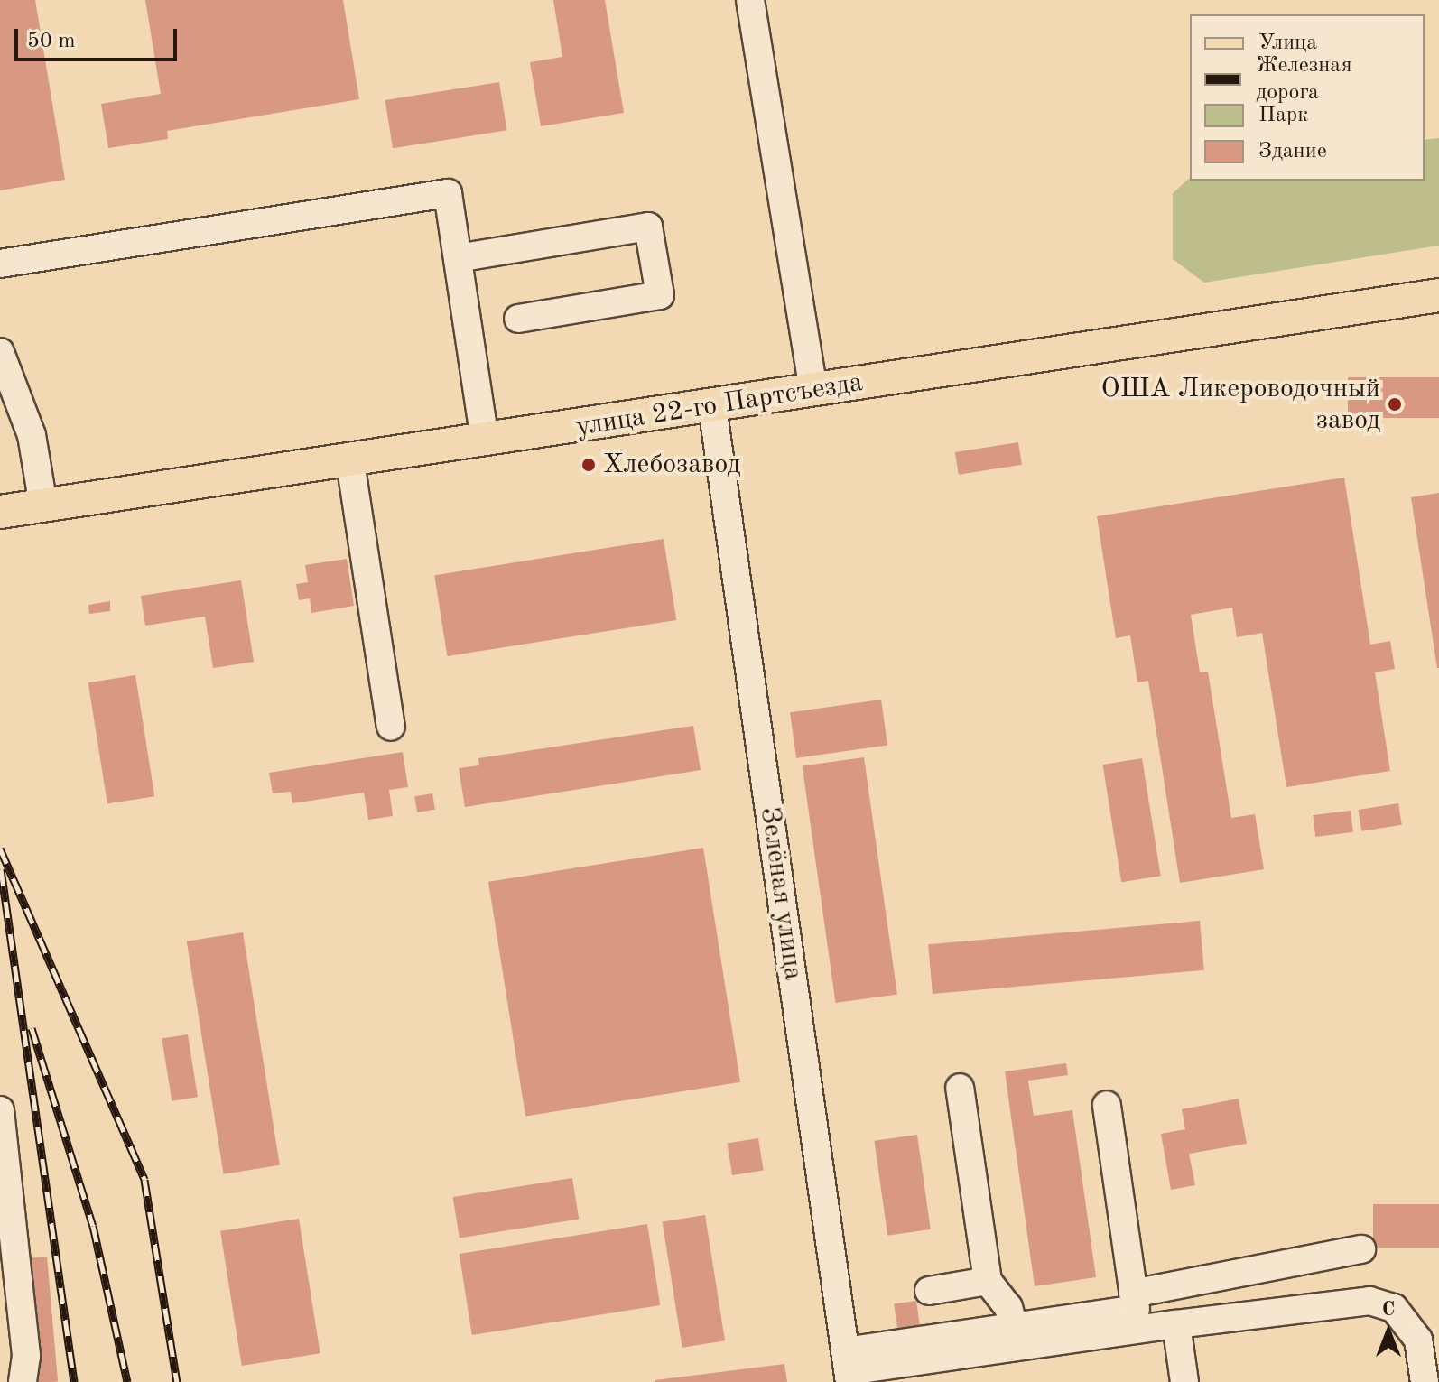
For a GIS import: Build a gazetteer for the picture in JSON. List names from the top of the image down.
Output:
{
  "streets": {
    "main road": ["улица 22-го Партсъезда"],
    "street": ["Зелёная улица"]
  },
  "crossings": [
    ["улица 22-го Партсъезда", "Зелёная улица"]
  ],
  "places": ["ОША Ликероводочный завод", "Хлебозавод"],
  "legend": [
    "Улица",
    "Железная дорога",
    "Парк",
    "Здание"
  ],
  "scale_bar": "50 m",
  "north": "top"
}
